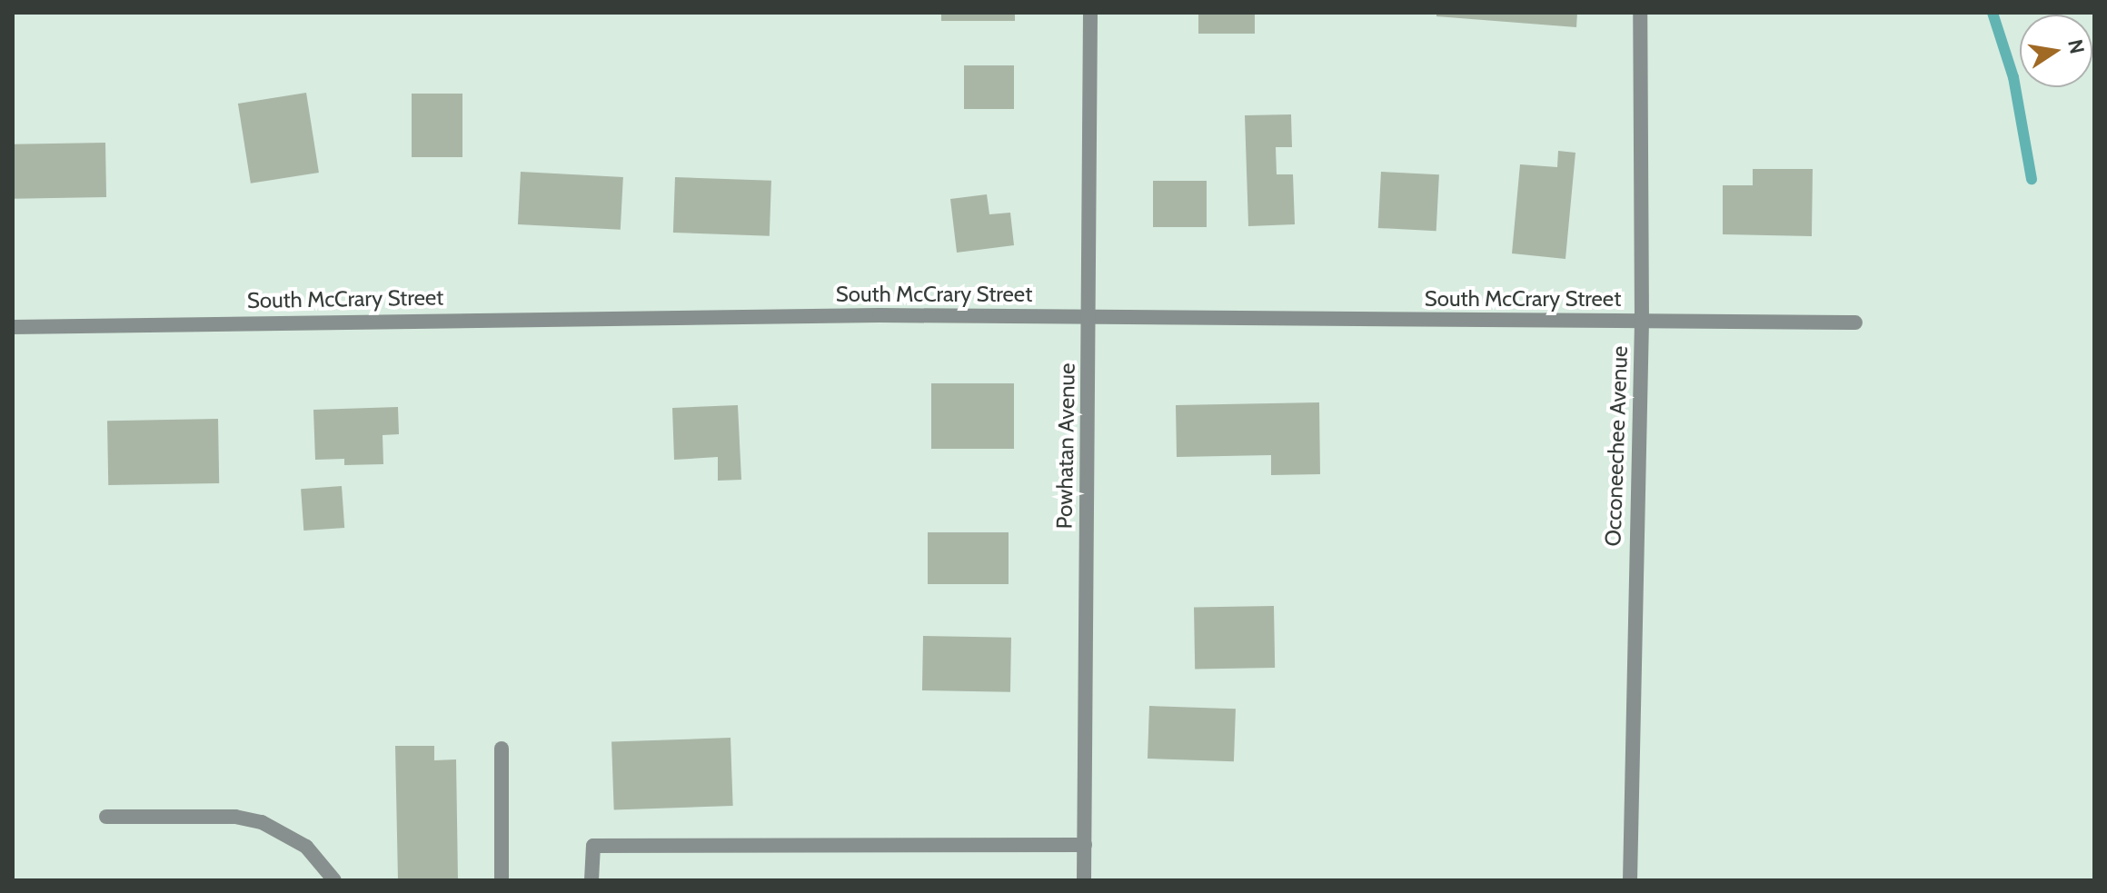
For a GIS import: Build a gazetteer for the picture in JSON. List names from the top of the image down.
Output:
{
  "streets": {
    "street": ["South McCrary Street", "Powhatan Avenue", "Occoneechee Avenue"]
  },
  "crossings": [
    ["South McCrary Street", "Powhatan Avenue"],
    ["South McCrary Street", "Occoneechee Avenue"]
  ],
  "north": "right"
}
